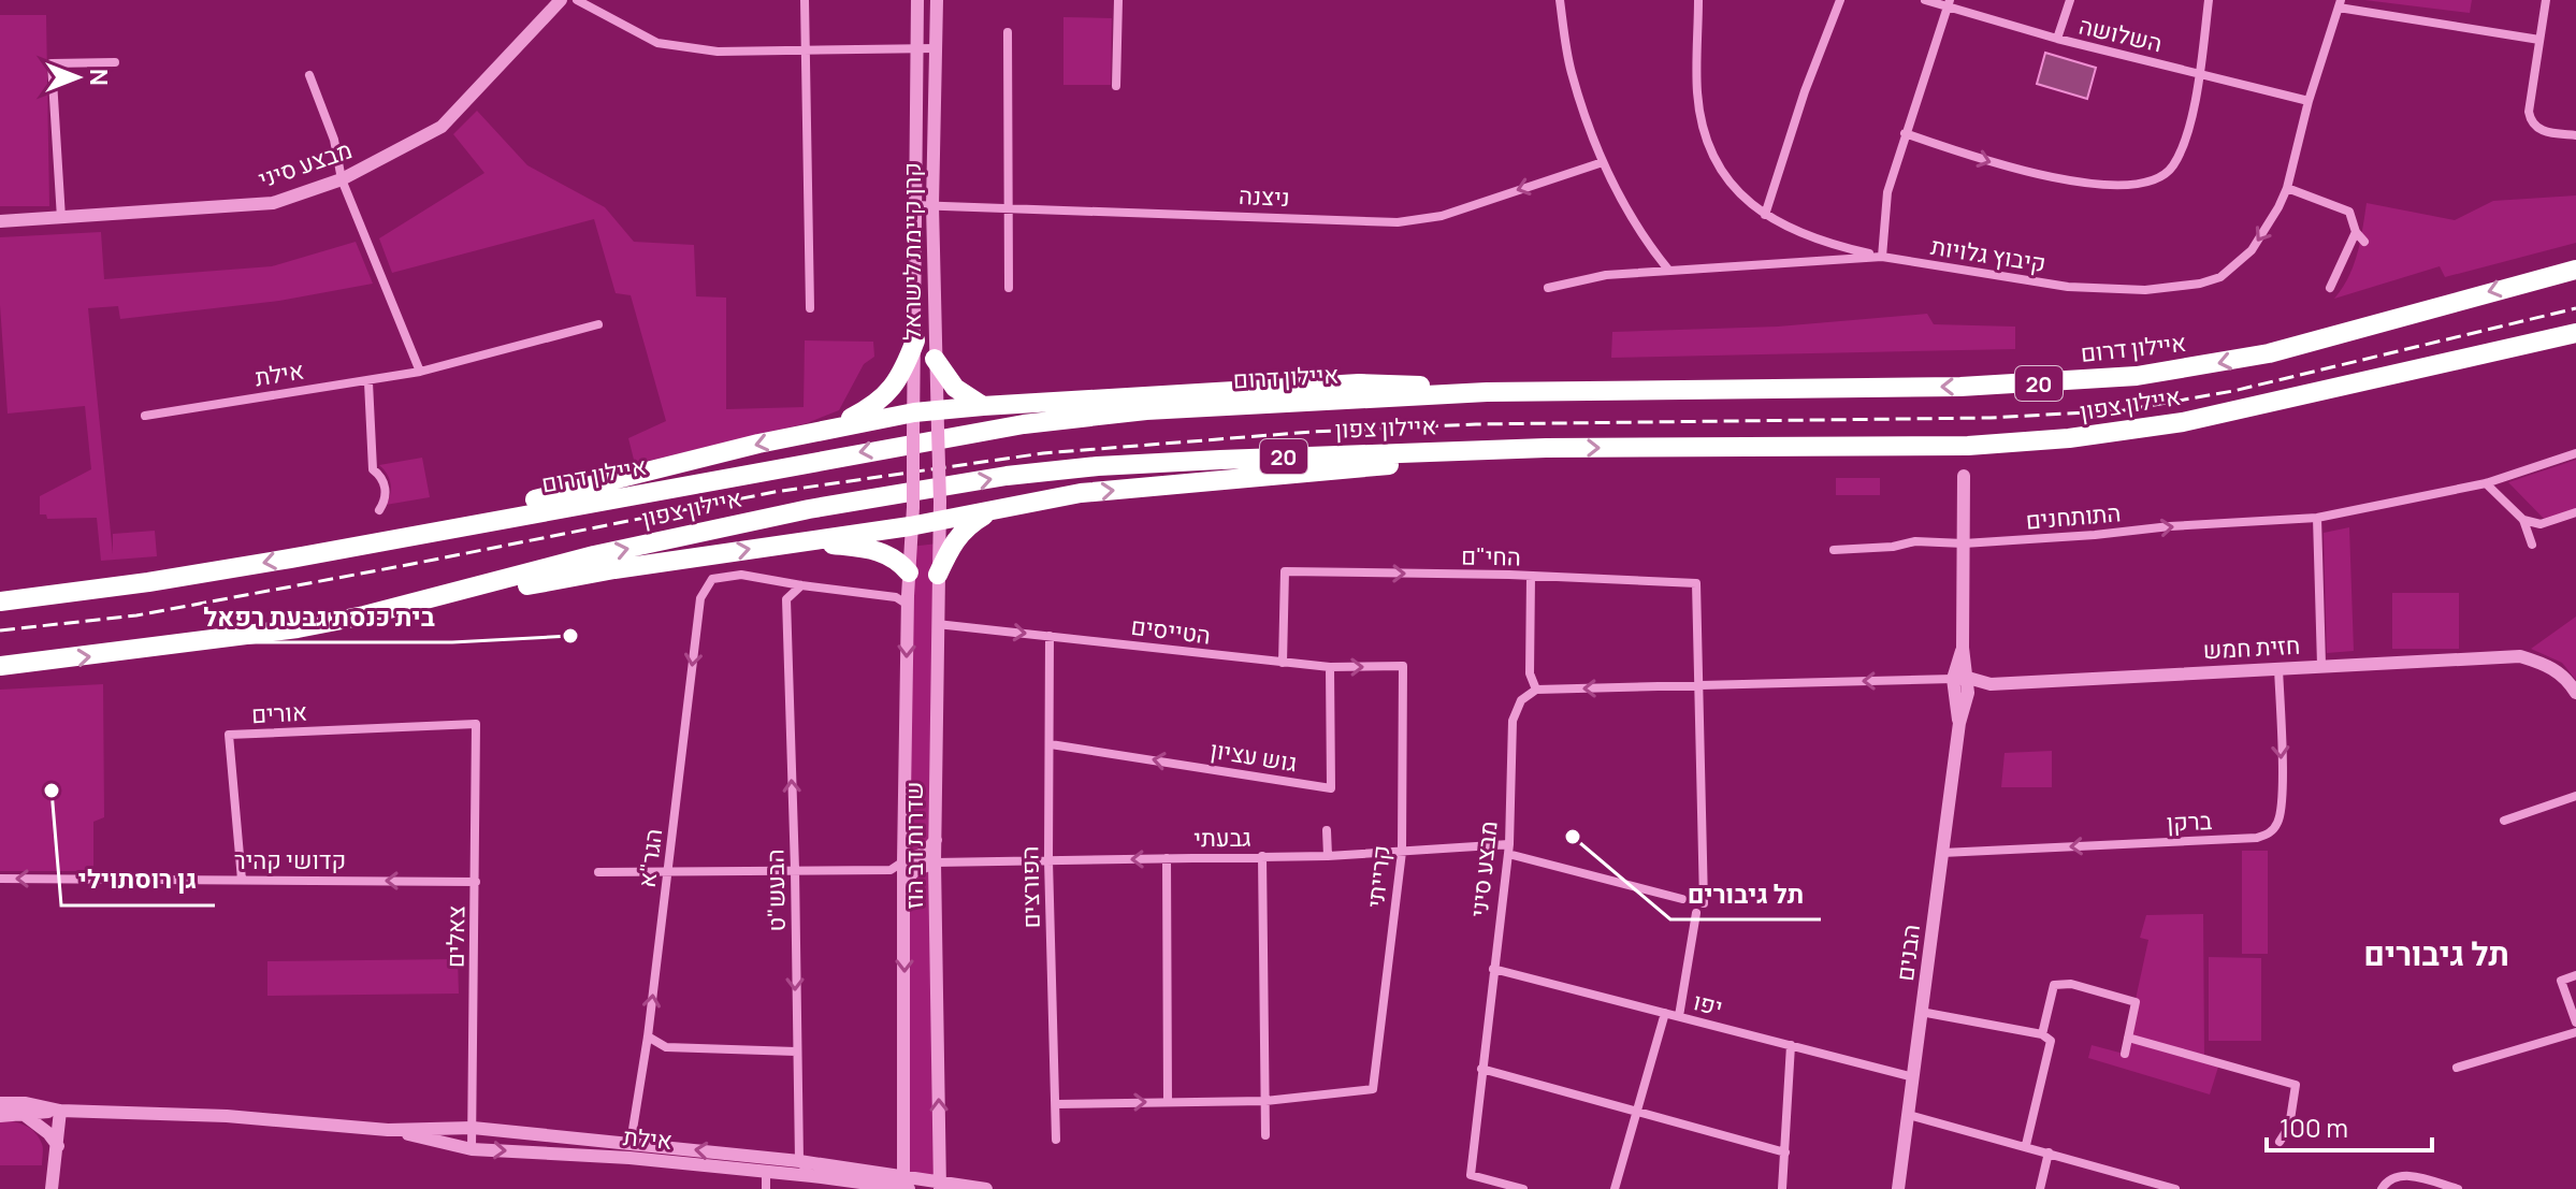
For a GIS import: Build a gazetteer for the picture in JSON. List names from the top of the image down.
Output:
{
  "streets": {
    "highway": ["איילון דרום", "20", "איילון צפון"],
    "street": [
      "השלושה",
      "מבצע סיני",
      "ניצנה",
      "קרן קיימת לישראל",
      "קיבוץ גלויות",
      "אילת",
      "התותחנים",
      "החי\"ם",
      "הטייסים",
      "חזית חמש",
      "אורים",
      "גוש עציון",
      "ברקן",
      "גבעתי",
      "שדרות דב הוז",
      "הגר\"א",
      "קדושי קהיר",
      "קרייתי",
      "הפורצים",
      "הבעש\"ט",
      "צאלים",
      "הבנים",
      "יפו"
    ]
  },
  "crossings": [
    ["השלושה", "קיבוץ גלויות"],
    ["מבצע סיני", "חזית חמש"],
    ["מבצע סיני", "גבעתי"],
    ["מבצע סיני", "יפו"],
    ["ניצנה", "קרן קיימת לישראל"],
    ["קרן קיימת לישראל", "שדרות דב הוז"],
    ["אילת", "שדרות דב הוז"],
    ["אילת", "הגר\"א"],
    ["אילת", "הבעש\"ט"],
    ["אילת", "צאלים"],
    ["התותחנים", "הבנים"],
    ["החי\"ם", "הטייסים"],
    ["החי\"ם", "חזית חמש"],
    ["הטייסים", "גוש עציון"],
    ["הטייסים", "שדרות דב הוז"],
    ["הטייסים", "קרייתי"],
    ["הטייסים", "הפורצים"],
    ["חזית חמש", "ברקן"],
    ["חזית חמש", "הבנים"],
    ["אורים", "קדושי קהיר"],
    ["אורים", "צאלים"],
    ["גוש עציון", "הפורצים"],
    ["ברקן", "הבנים"],
    ["גבעתי", "שדרות דב הוז"],
    ["גבעתי", "קרייתי"],
    ["גבעתי", "הפורצים"],
    ["הגר\"א", "הבעש\"ט"],
    ["קדושי קהיר", "צאלים"],
    ["הבנים", "יפו"]
  ],
  "one_way": [
    "ניצנה",
    "קיבוץ גלויות",
    "התותחנים",
    "הטייסים",
    "חזית חמש",
    "קדושי קהיר"
  ],
  "districts": ["תל גיבורים"],
  "places": ["בית כנסת גבעת רפאל", "גן רוסתוילי", "תל גיבורים"],
  "scale_bar": "100 m",
  "north": "right"
}
